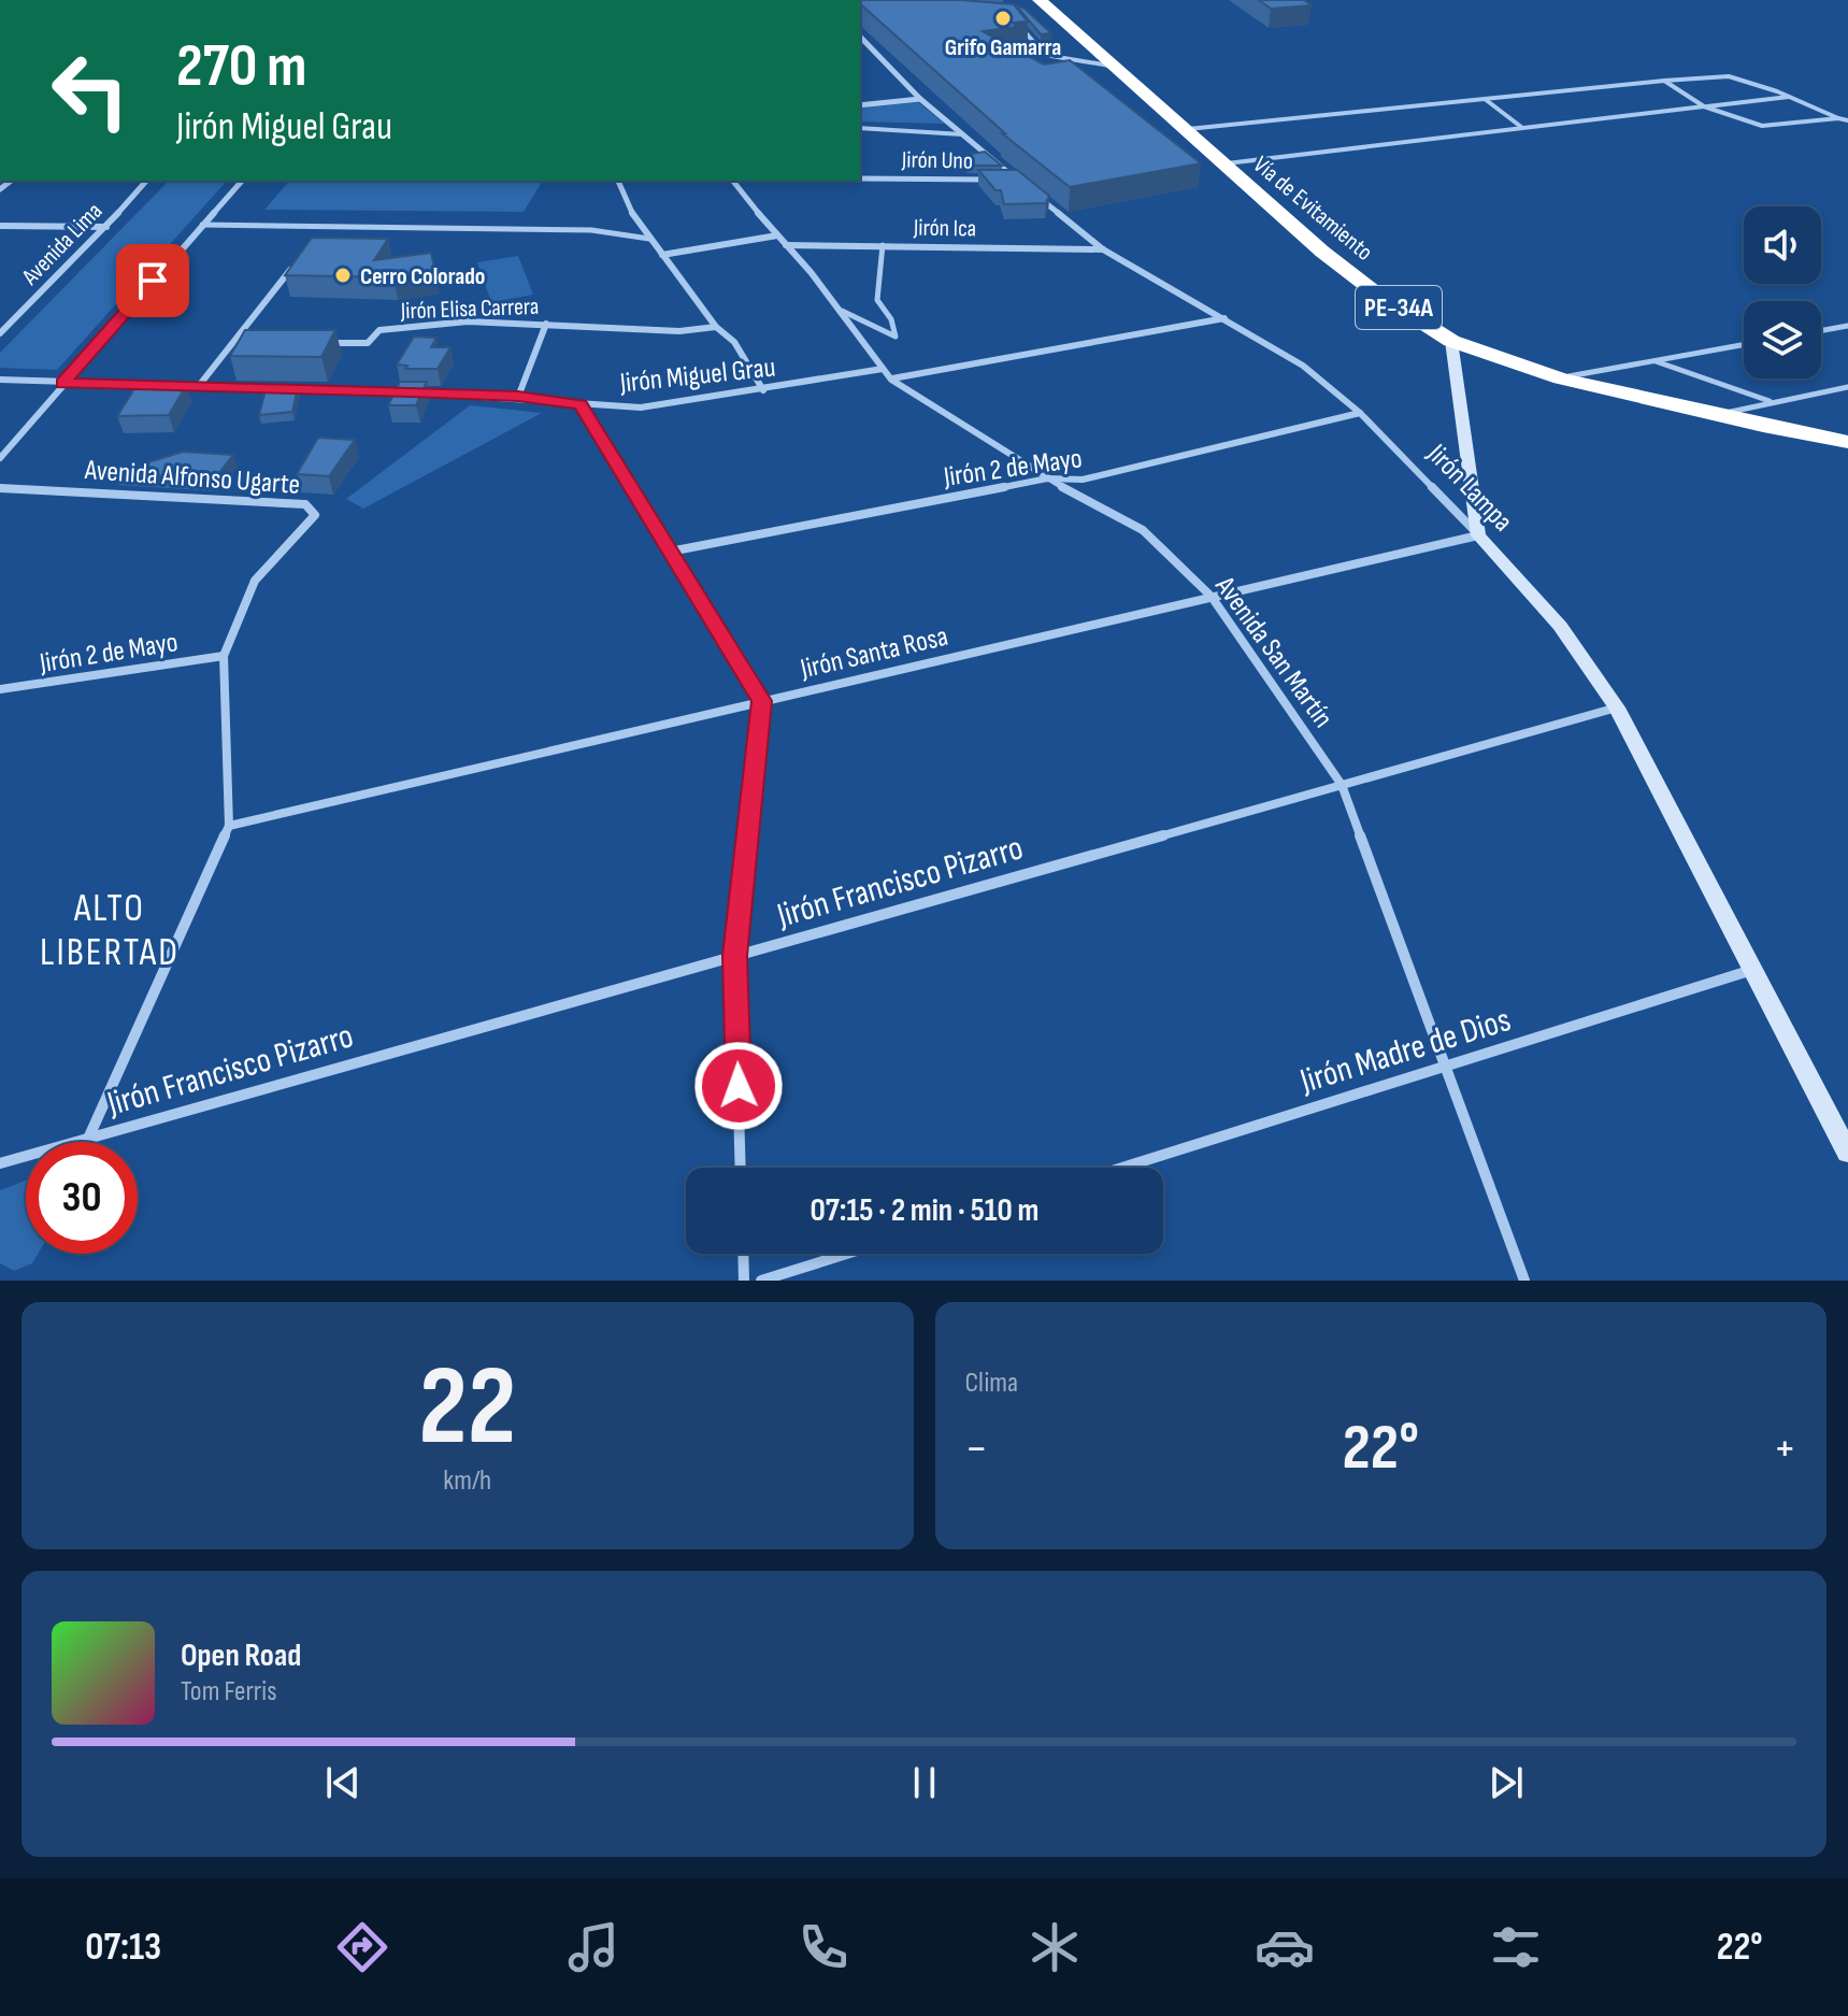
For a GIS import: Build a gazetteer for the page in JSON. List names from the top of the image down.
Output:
{
  "streets": {
    "highway": ["Vía de Evitamiento", "PE-34A"],
    "street": [
      "Jirón Uno",
      "Jirón Ica",
      "Avenida Lima",
      "Jirón Elisa Carrera",
      "Jirón Miguel Grau",
      "Jirón 2 de Mayo",
      "Avenida Alfonso Ugarte",
      "Jirón Lampa",
      "Jirón Santa Rosa",
      "Avenida San Martín",
      "Jirón Francisco Pizarro",
      "Jirón Madre de Dios"
    ]
  },
  "crossings": [
    ["Jirón Ica", "Jirón Lampa"],
    ["Jirón Ica", "Avenida San Martín"],
    ["Jirón Miguel Grau", "Avenida San Martín"],
    ["Jirón 2 de Mayo", "Avenida Alfonso Ugarte"],
    ["Jirón 2 de Mayo", "Jirón Lampa"],
    ["Jirón 2 de Mayo", "Avenida San Martín"],
    ["Avenida Alfonso Ugarte", "Jirón Santa Rosa"],
    ["Avenida Alfonso Ugarte", "Jirón Francisco Pizarro"],
    ["Jirón Lampa", "Jirón Santa Rosa"],
    ["Jirón Lampa", "Jirón Francisco Pizarro"],
    ["Jirón Lampa", "Jirón Madre de Dios"],
    ["Jirón Santa Rosa", "Avenida San Martín"],
    ["Avenida San Martín", "Jirón Francisco Pizarro"],
    ["Avenida San Martín", "Jirón Madre de Dios"]
  ],
  "districts": ["ALTO LIBERTAD"],
  "places": ["Grifo Gamarra", "Cerro Colorado"],
  "page": {
    "turn": ["270 m", "Jirón Miguel Grau"],
    "limit": "30",
    "trip": "07:15 · 2 min · 510 m",
    "tile": [
      ["22", "km/h"],
      "Clima"
    ],
    "heat": ["−", "22°", "+"],
    "song": ["Open Road", "Tom Ferris"],
    "tabs": ["07:13", "22°"]
  }
}
